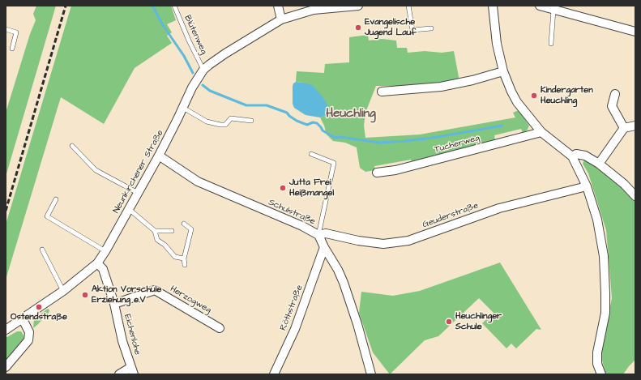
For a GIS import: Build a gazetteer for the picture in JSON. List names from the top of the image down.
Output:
{
  "streets": {
    "street": [
      "Tucherweg",
      "Neunkirchener Straße",
      "Schulstraße",
      "Geuderstraße",
      "Herzogweg",
      "Röthstraße",
      "Eichenlohe"
    ],
    "lane": ["Blütenweg"]
  },
  "crossings": [
    ["Blütenweg", "Neunkirchener Straße"],
    ["Neunkirchener Straße", "Schulstraße"],
    ["Neunkirchener Straße", "Eichenlohe"],
    ["Schulstraße", "Geuderstraße"],
    ["Schulstraße", "Röthstraße"],
    ["Herzogweg", "Eichenlohe"]
  ],
  "districts": ["Heuchling"],
  "places": [
    "Evangelische Jugend Lauf",
    "Kindergarten Heuchling",
    "Jutta Frei Heißmangel",
    "Aktion Vorschule Erziehung e.V",
    "Ostendstraße",
    "Heuchlinger Schule"
  ]
}
